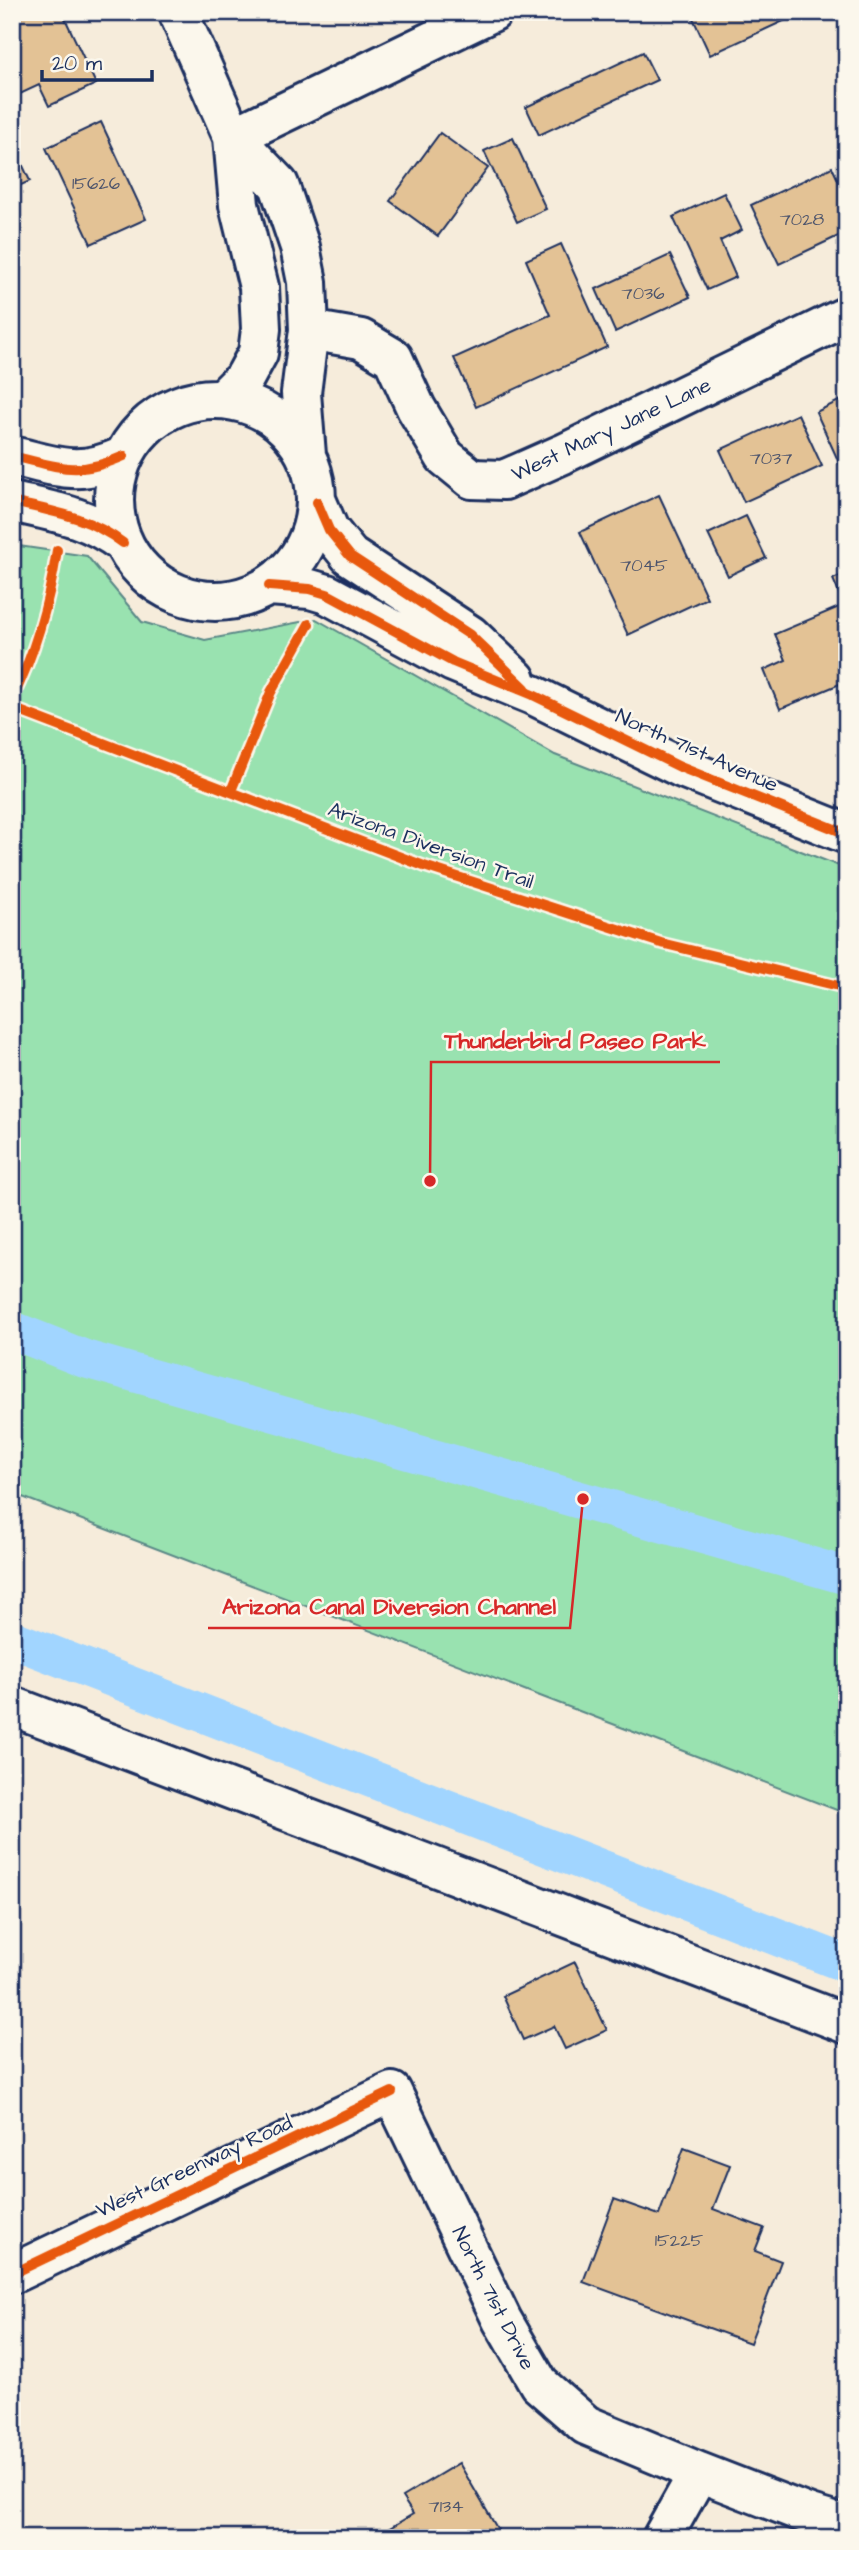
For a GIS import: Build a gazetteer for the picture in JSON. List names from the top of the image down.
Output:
{
  "streets": {
    "street": [
      "West Mary Jane Lane",
      "North 71st Avenue",
      "West Greenway Road",
      "North 71st Drive"
    ],
    "cycle path": ["Arizona Diversion Trail"]
  },
  "crossings": [
    ["West Mary Jane Lane", "North 71st Avenue"],
    ["West Greenway Road", "North 71st Drive"]
  ],
  "places": ["Thunderbird Paseo Park", "Arizona Canal Diversion Channel"],
  "house_numbers": [
    "15626",
    "7028",
    "7036",
    "7037",
    "7045",
    "15225",
    "7134"
  ],
  "scale_bar": "20 m"
}
